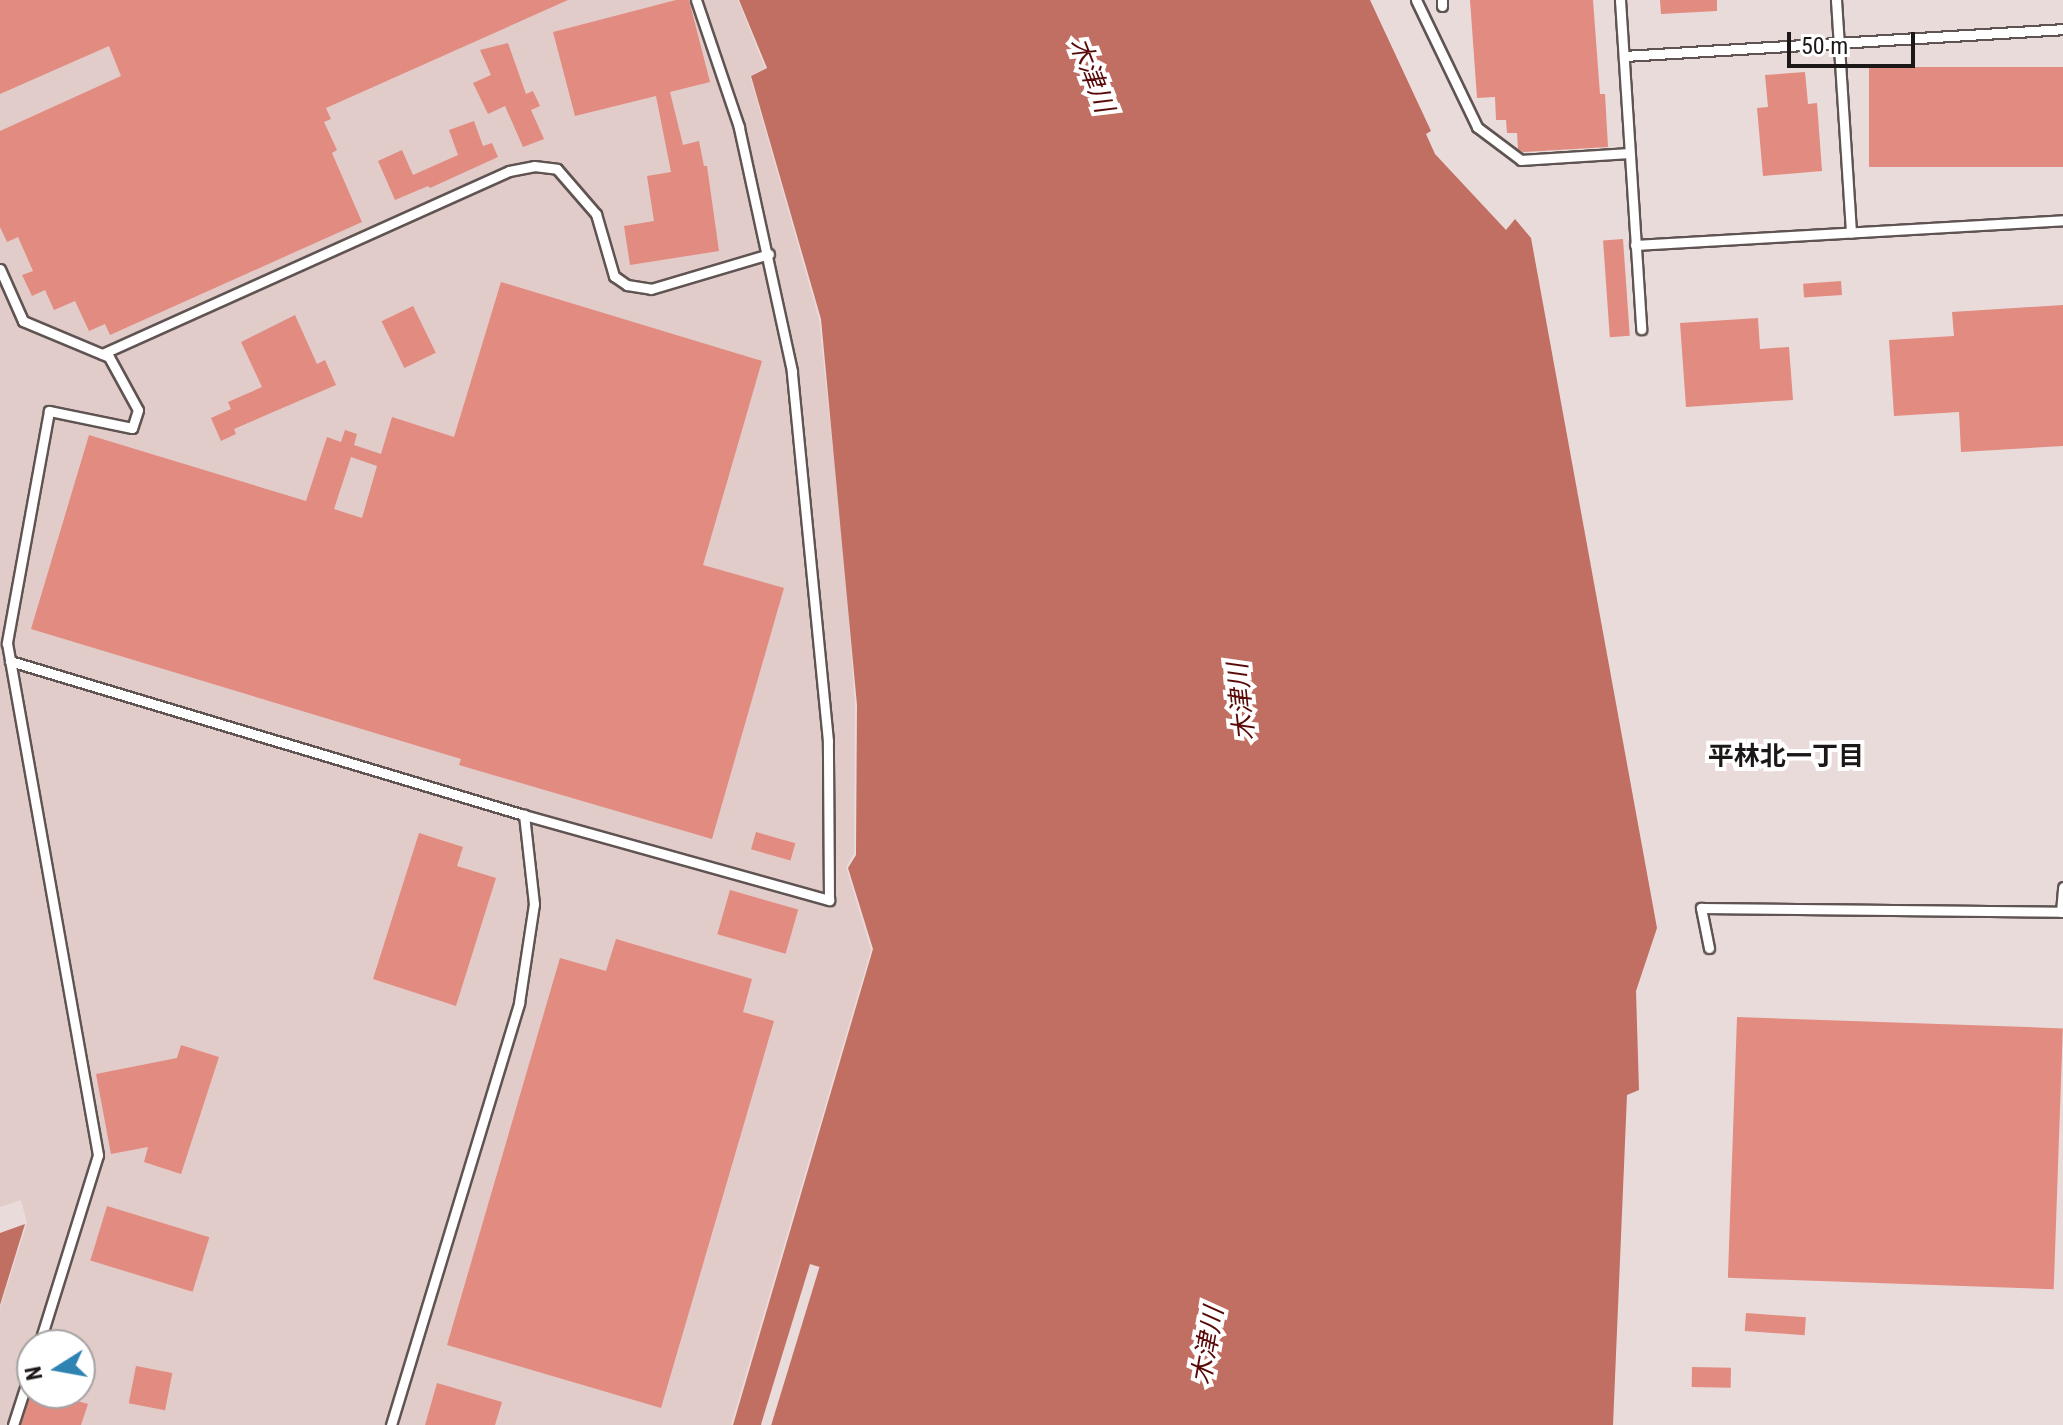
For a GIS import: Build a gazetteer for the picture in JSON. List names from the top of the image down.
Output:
{
  "districts": ["平林北一丁目"],
  "water": ["木津川"],
  "scale_bar": "50 m",
  "north": "left"
}
